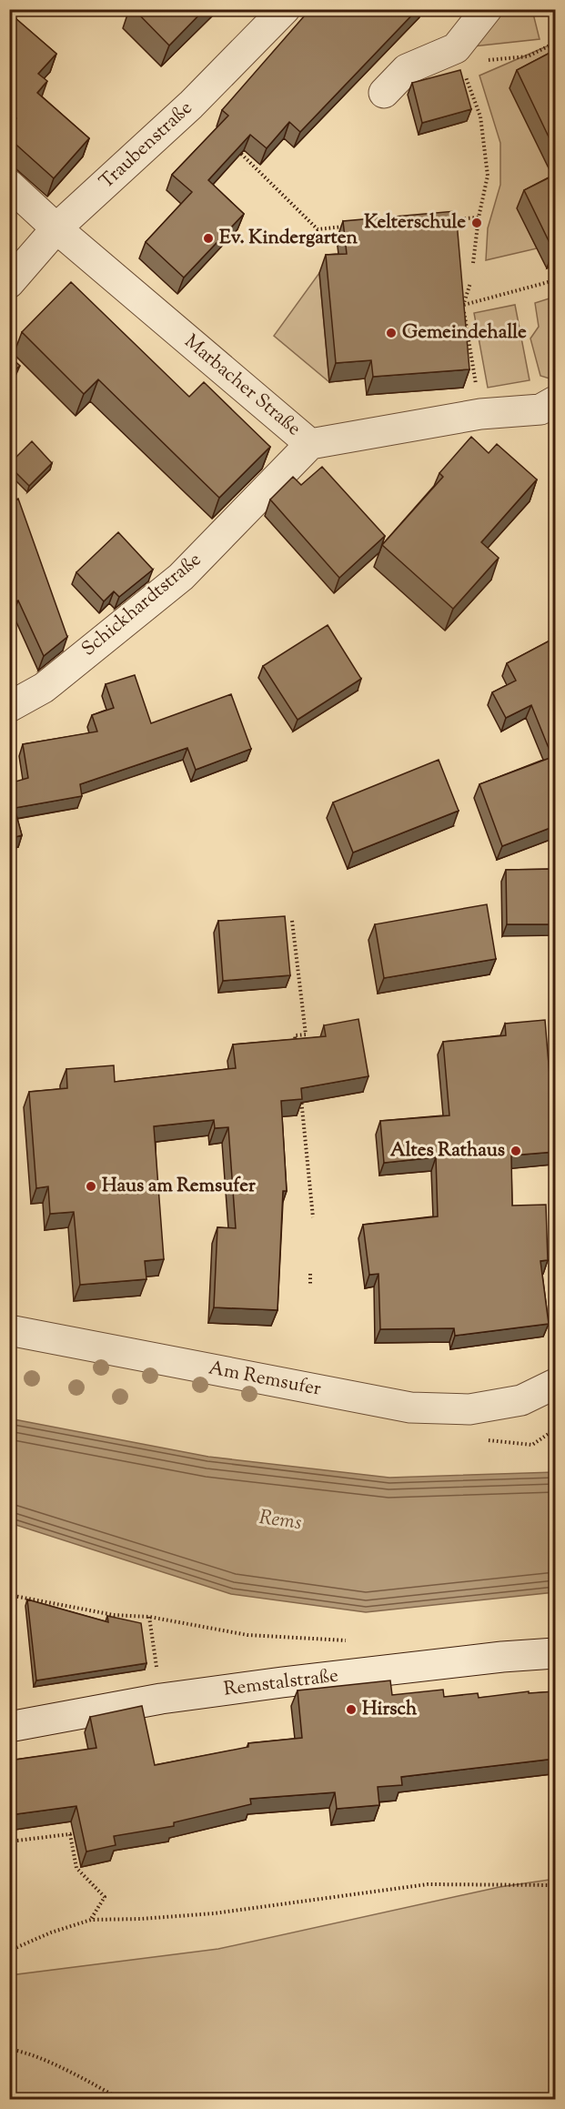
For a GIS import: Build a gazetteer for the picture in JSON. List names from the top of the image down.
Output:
{
  "streets": {
    "street": [
      "Traubenstraße",
      "Marbacher Straße",
      "Schickhardtstraße",
      "Am Remsufer",
      "Remstalstraße"
    ]
  },
  "crossings": [
    ["Traubenstraße", "Marbacher Straße"],
    ["Marbacher Straße", "Schickhardtstraße"]
  ],
  "water": ["Rems"],
  "places": [
    "Kelterschule",
    "Ev. Kindergarten",
    "Gemeindehalle",
    "Altes Rathaus",
    "Haus am Remsufer",
    "Hirsch"
  ]
}
